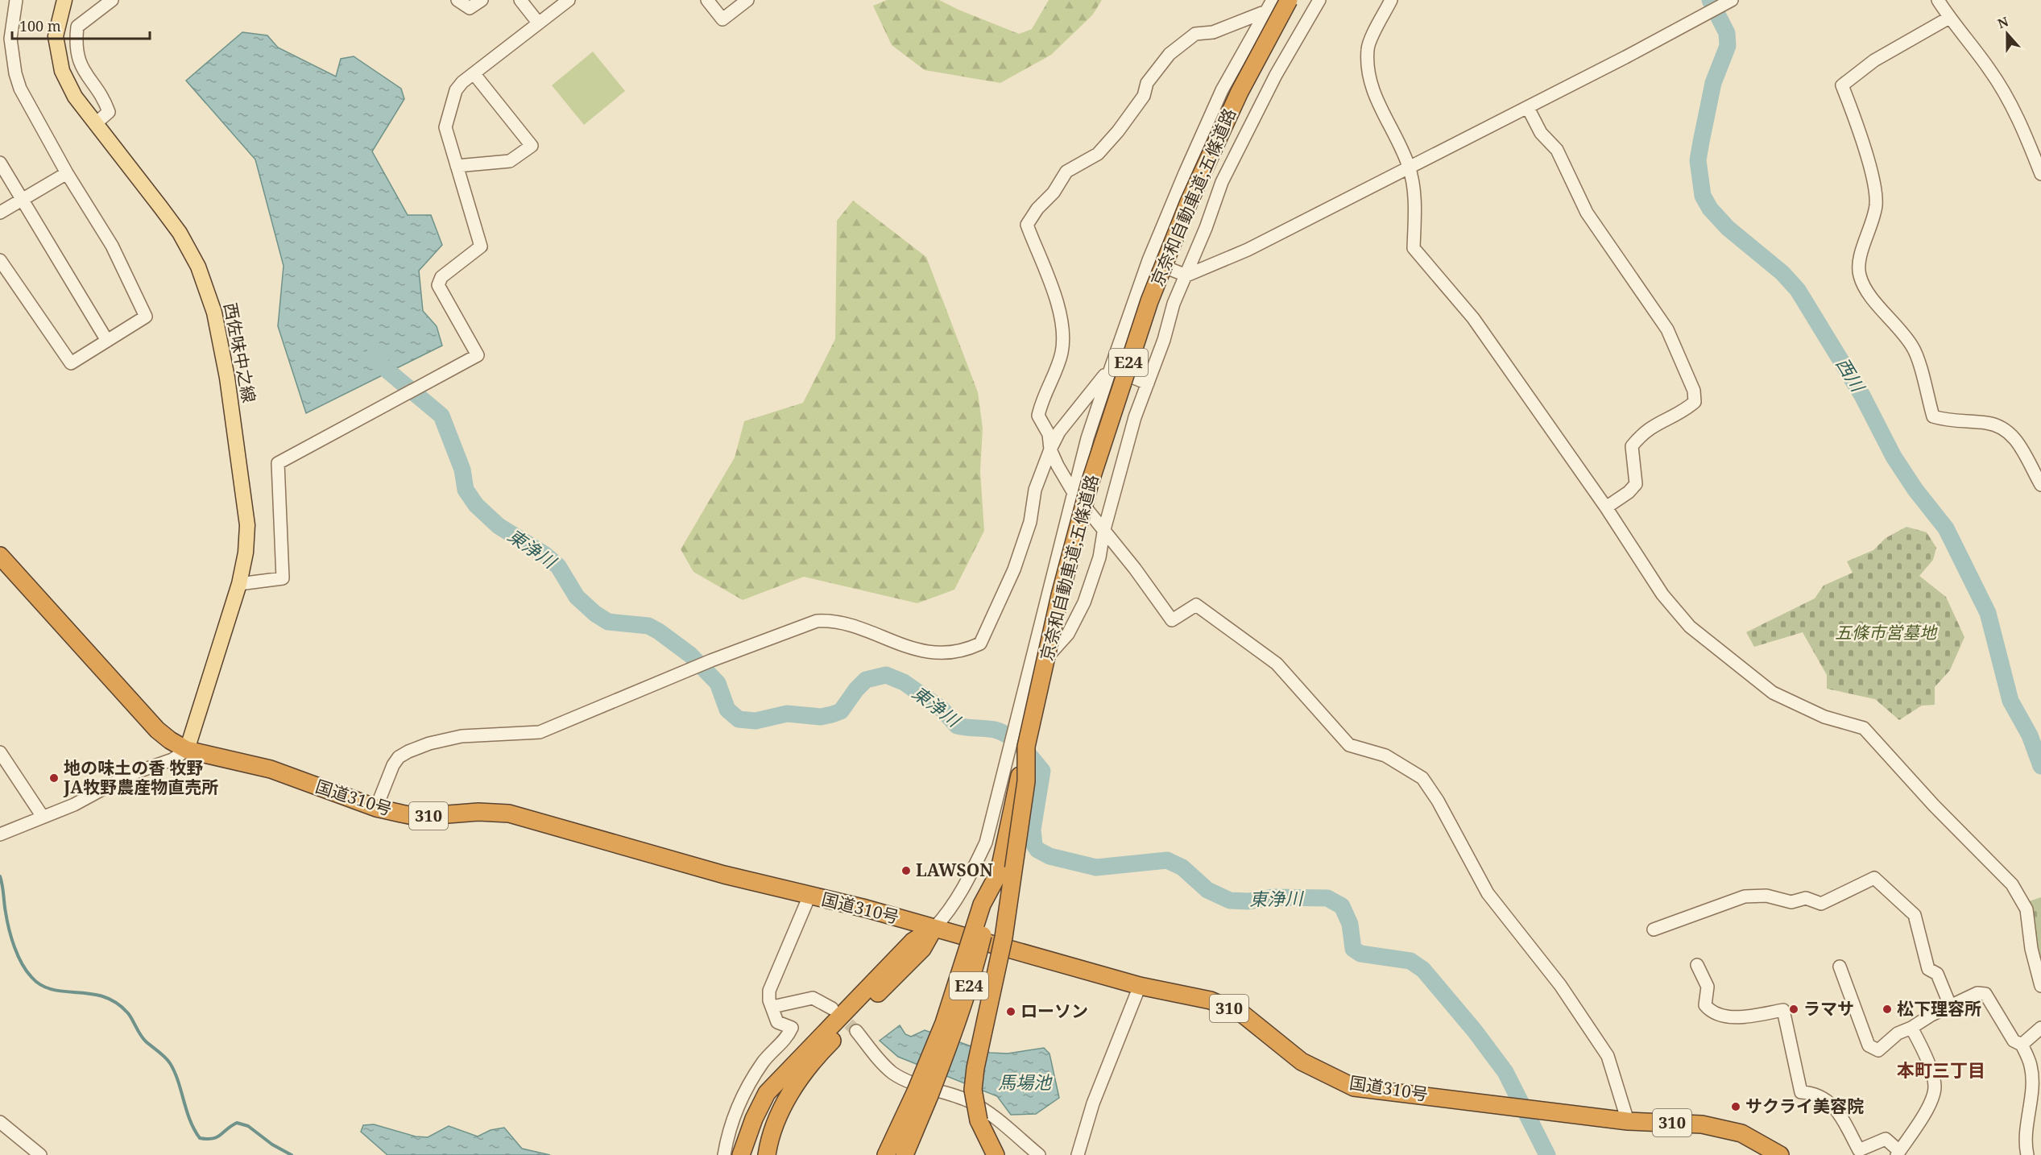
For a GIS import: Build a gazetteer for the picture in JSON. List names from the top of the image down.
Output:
{
  "streets": {
    "highway": [
      "京奈和自動車道;五條道路",
      "E24",
      "国道310号",
      "310"
    ],
    "main road": ["西佐味中之線"]
  },
  "crossings": [
    ["西佐味中之線", "国道310号"]
  ],
  "districts": ["本町三丁目"],
  "water": ["西川", "東浄川", "馬場池"],
  "parks": ["五條市営墓地"],
  "places": [
    "地の味土の香 牧野 JA牧野農産物直売所",
    "LAWSON",
    "ラマサ",
    "松下理容所",
    "ローソン",
    "サクライ美容院"
  ],
  "scale_bar": "100 m",
  "north": "top"
}
